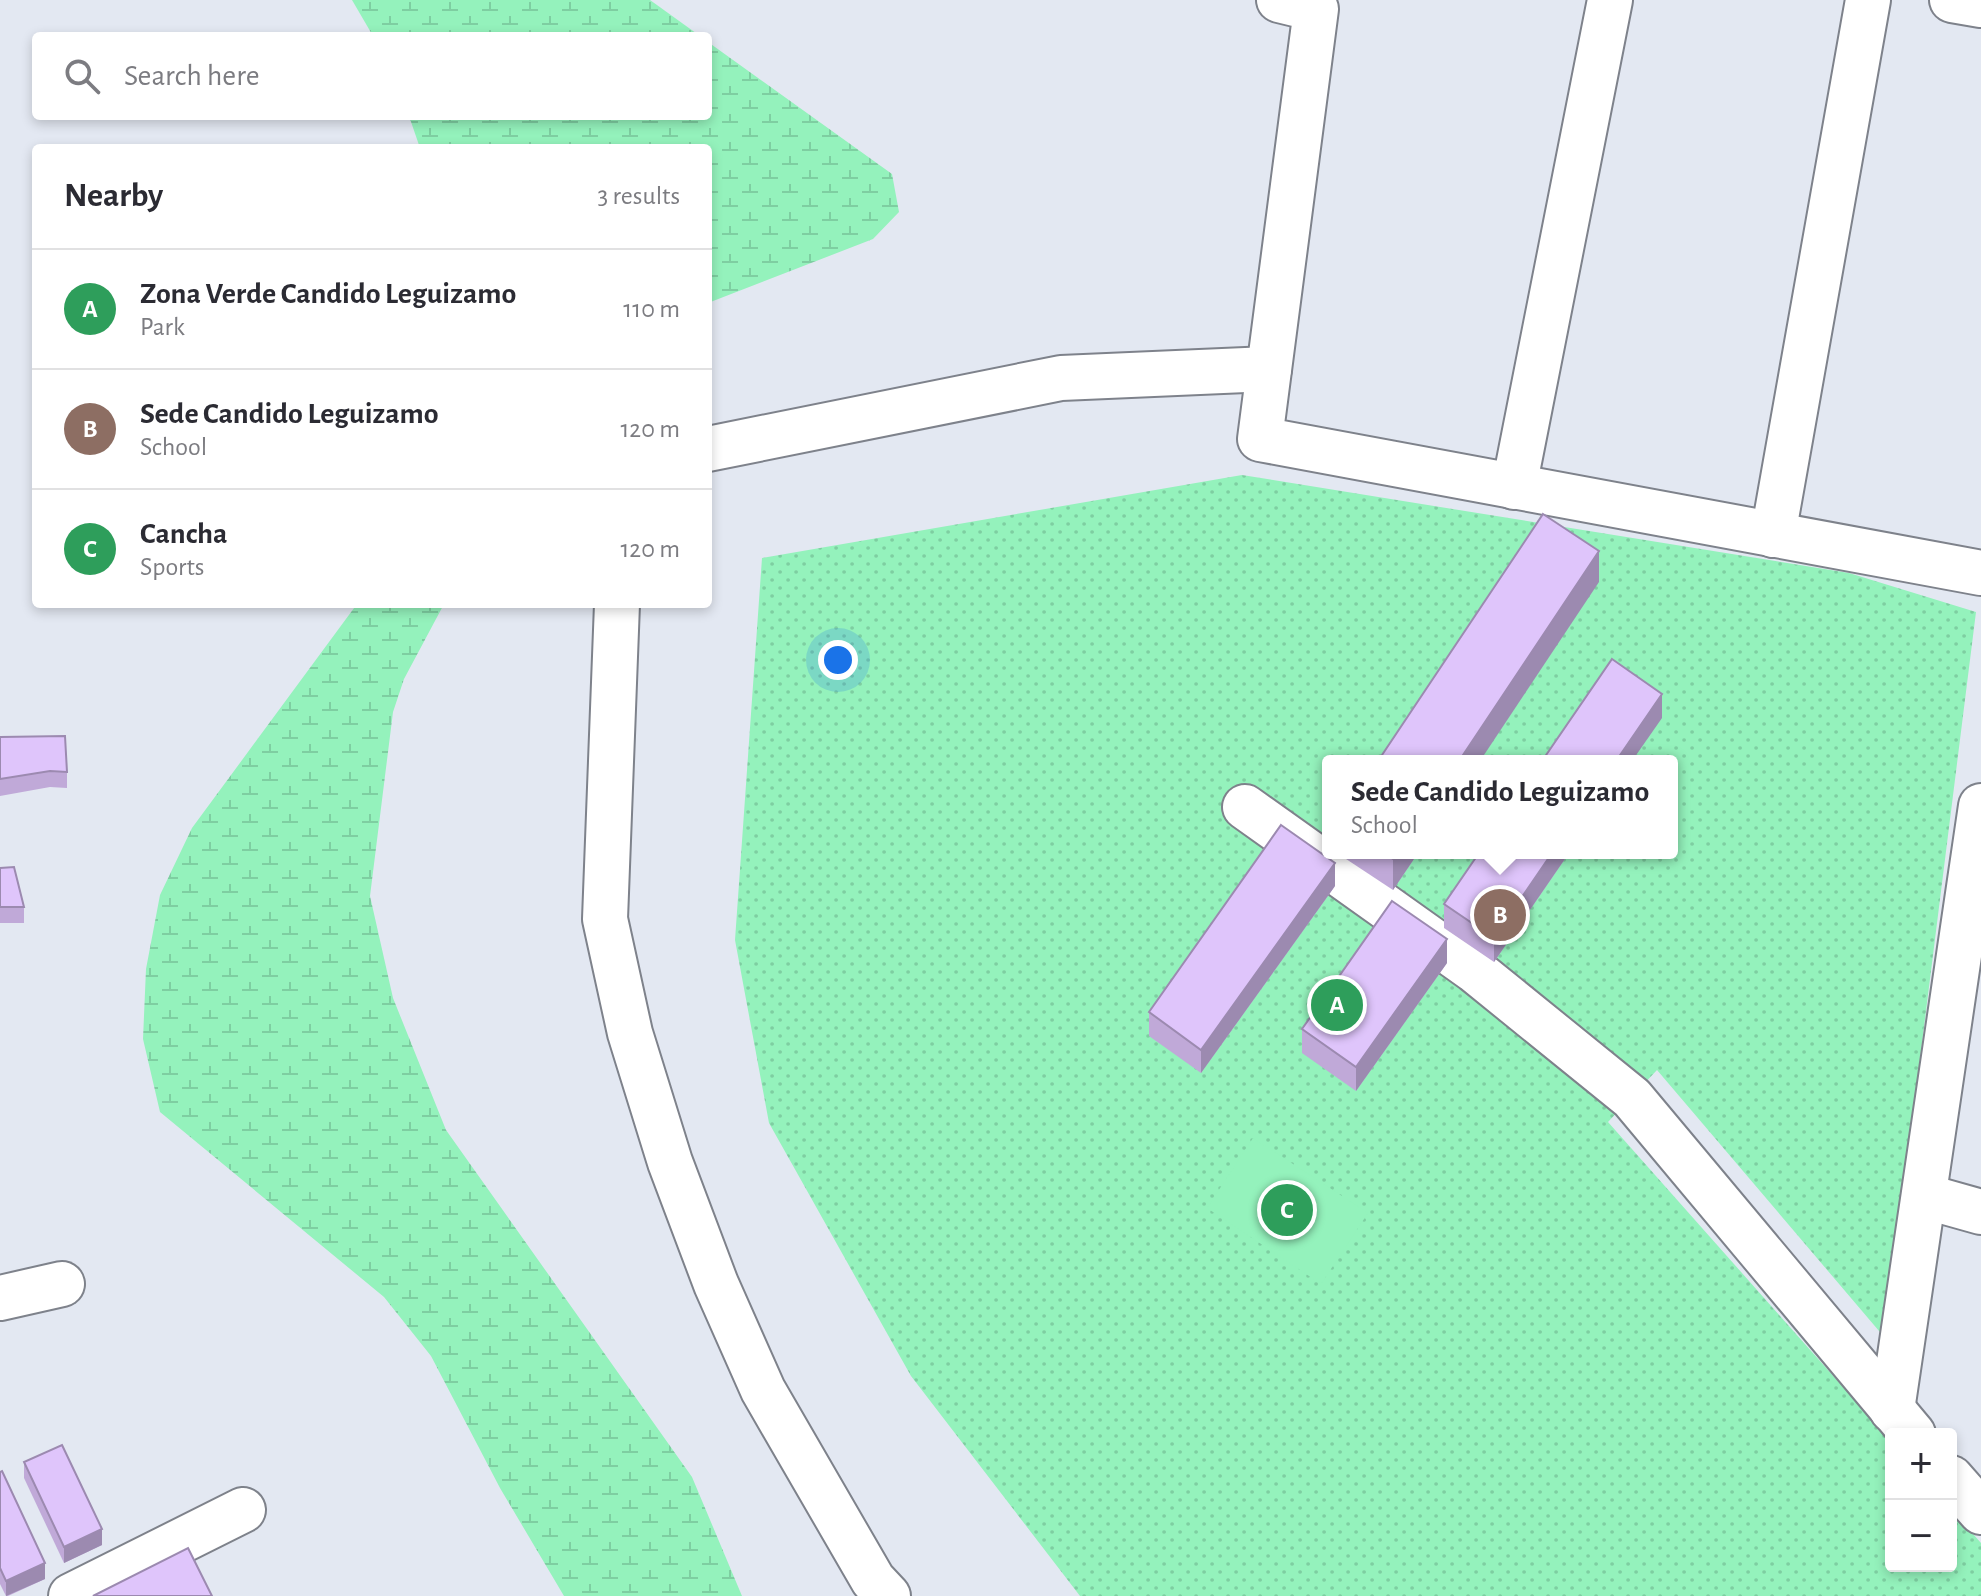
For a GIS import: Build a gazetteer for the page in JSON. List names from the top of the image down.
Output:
{
  "page": {
    "search": "Search here",
    "heading": ["Nearby", "3 results"],
    "list": [
      {
        "mark": "A",
        "name": "Zona Verde Candido Leguizamo",
        "note": "Park",
        "value": "110 m"
      },
      {
        "mark": "B",
        "name": "Sede Candido Leguizamo",
        "note": "School",
        "value": "120 m"
      },
      {
        "mark": "C",
        "name": "Cancha",
        "note": "Sports",
        "value": "120 m"
      }
    ],
    "popup": ["Sede Candido Leguizamo", "School"],
    "pins": ["B", "A", "C"],
    "map_buttons": ["+", "−"]
  }
}
